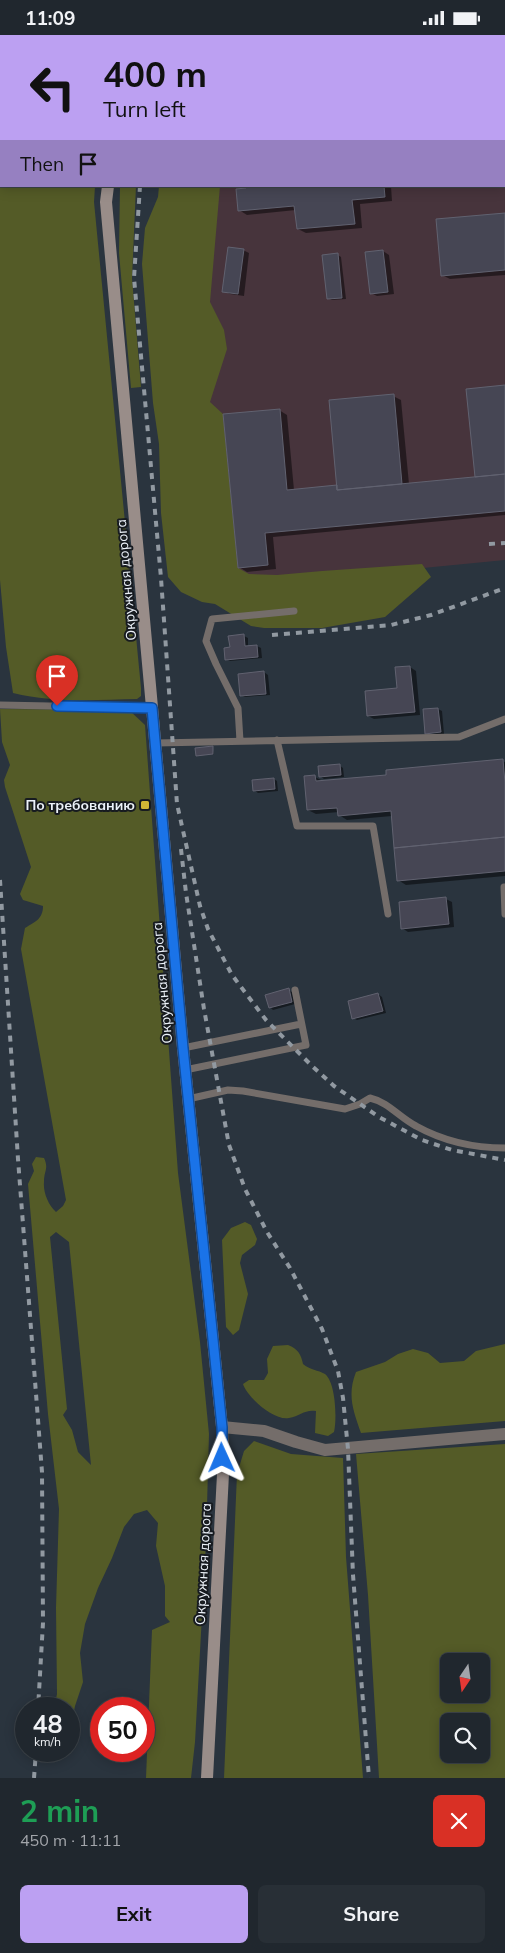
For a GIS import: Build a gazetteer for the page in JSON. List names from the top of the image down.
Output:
{
  "streets": {
    "main road": ["Окружная дорога"]
  },
  "places": {
    "transit": ["По требованию"]
  },
  "north": "bottom",
  "page": {
    "status": "11:09",
    "turn": ["400 m", "Turn left"],
    "then": "Then",
    "speed": "48 km/h",
    "limit": "50",
    "heading": ["2 min", "450 m · 11:11"],
    "buttons": ["Exit", "Share"]
  }
}
